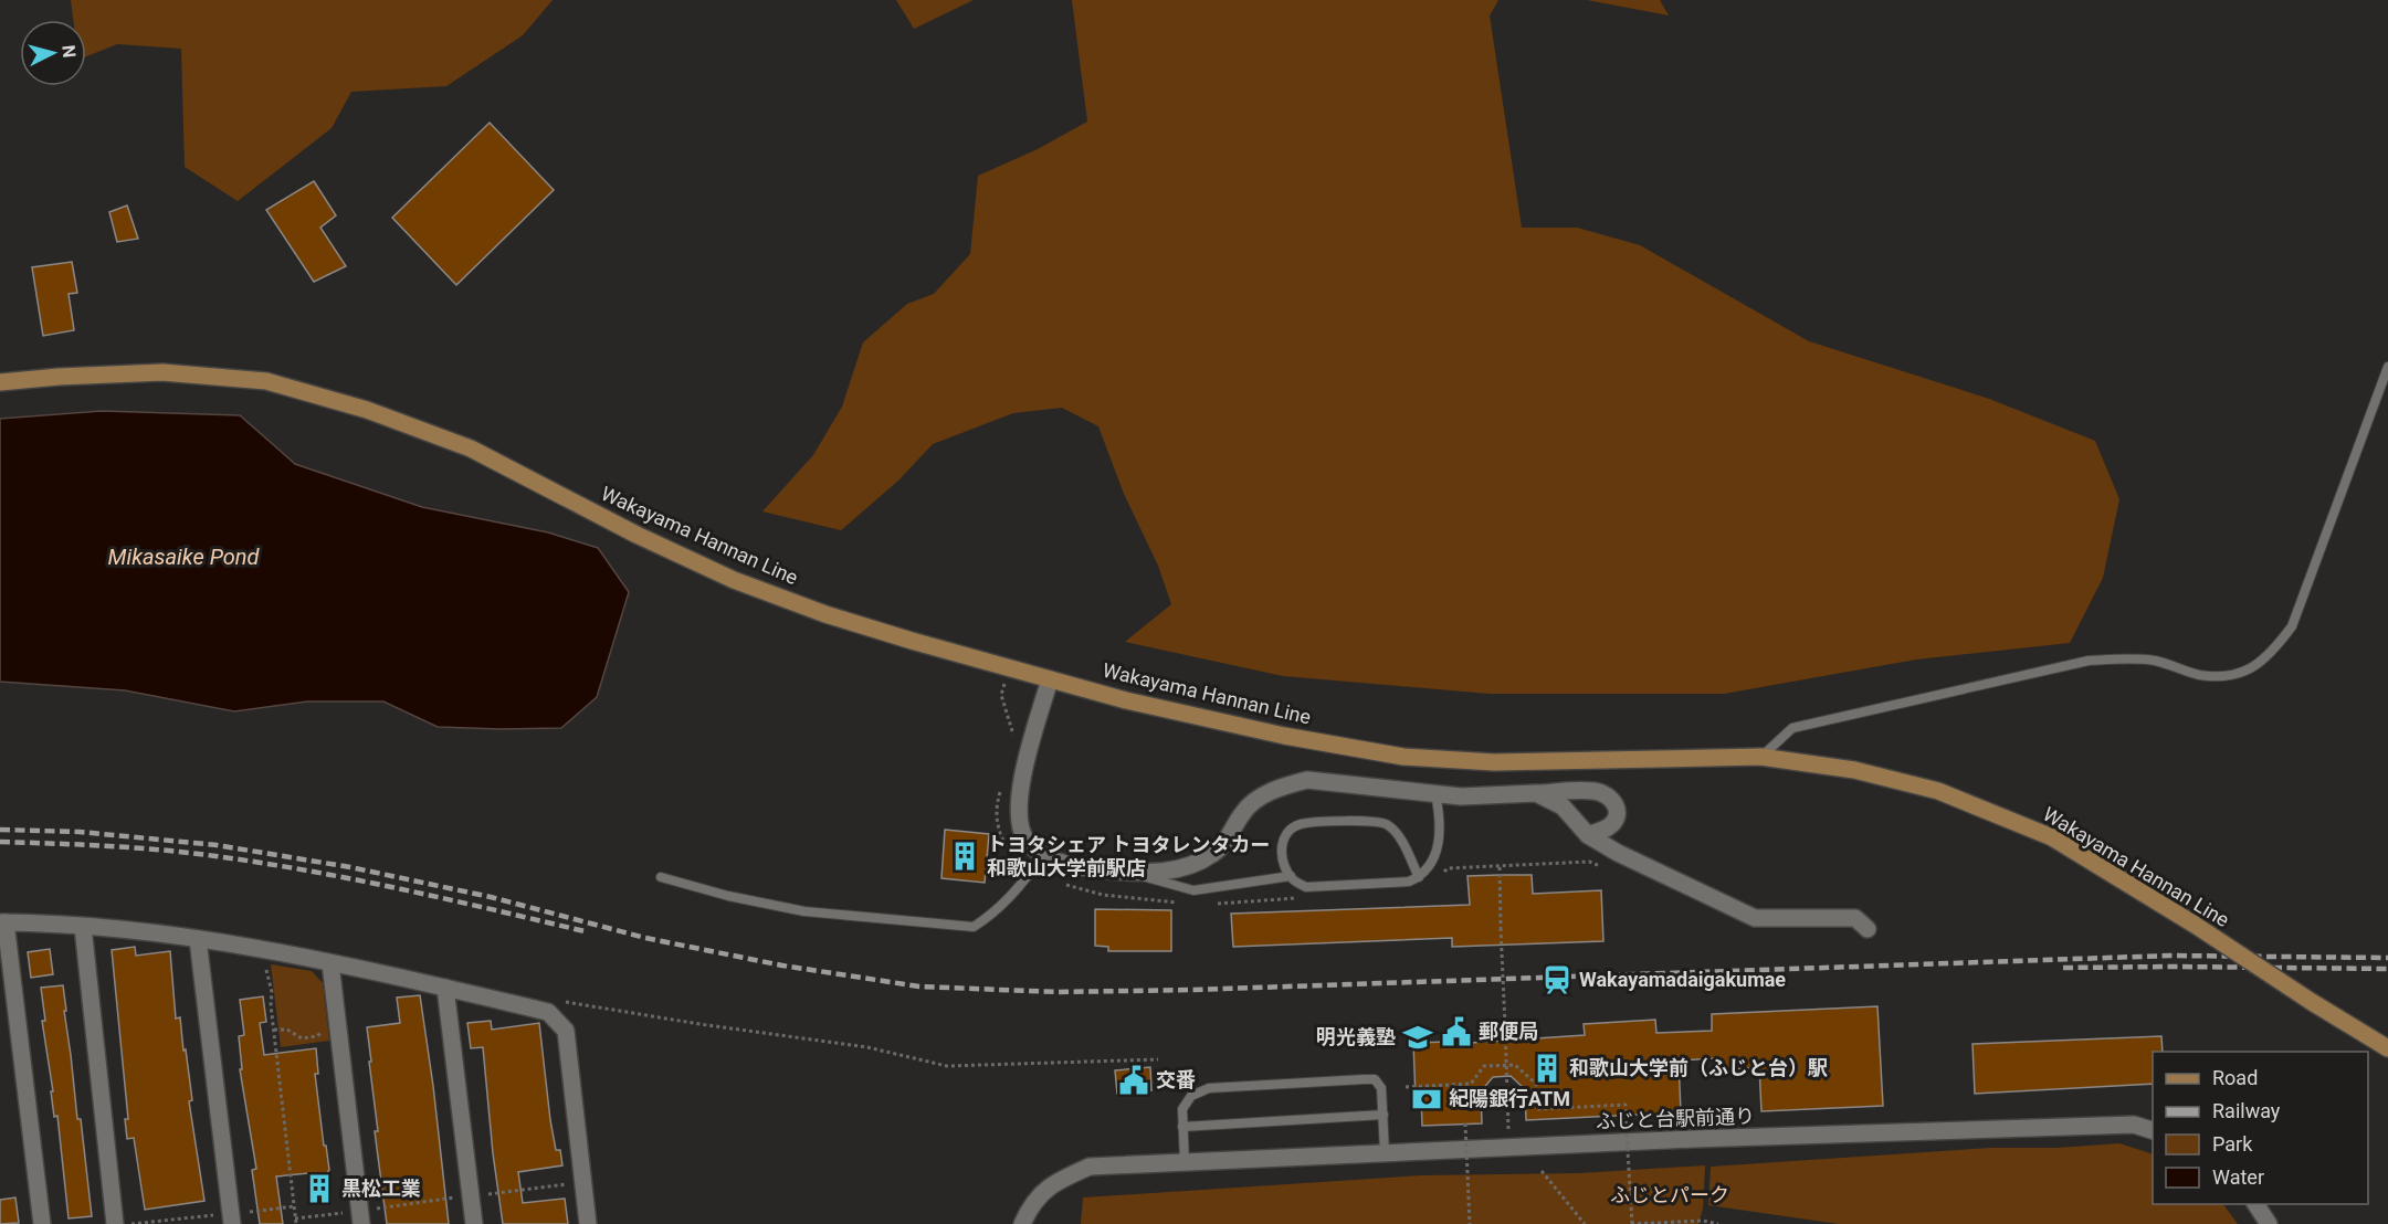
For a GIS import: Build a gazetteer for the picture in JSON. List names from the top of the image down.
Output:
{
  "streets": {
    "main road": ["Wakayama Hannan Line"],
    "street": ["ふじと台駅前通り"]
  },
  "water": ["Mikasaike Pond"],
  "parks": ["ふじとパーク"],
  "places": {
    "building": ["トヨタシェア トヨタレンタカー 和歌山大学前駅店", "和歌山大学前（ふじと台）駅", "黒松工業"],
    "station": ["Wakayamadaigakumae"],
    "public building": ["郵便局", "交番"],
    "school or university": ["明光義塾"],
    "bank": ["紀陽銀行ATM"]
  },
  "legend": [
    "Road",
    "Railway",
    "Park",
    "Water"
  ],
  "north": "right"
}
